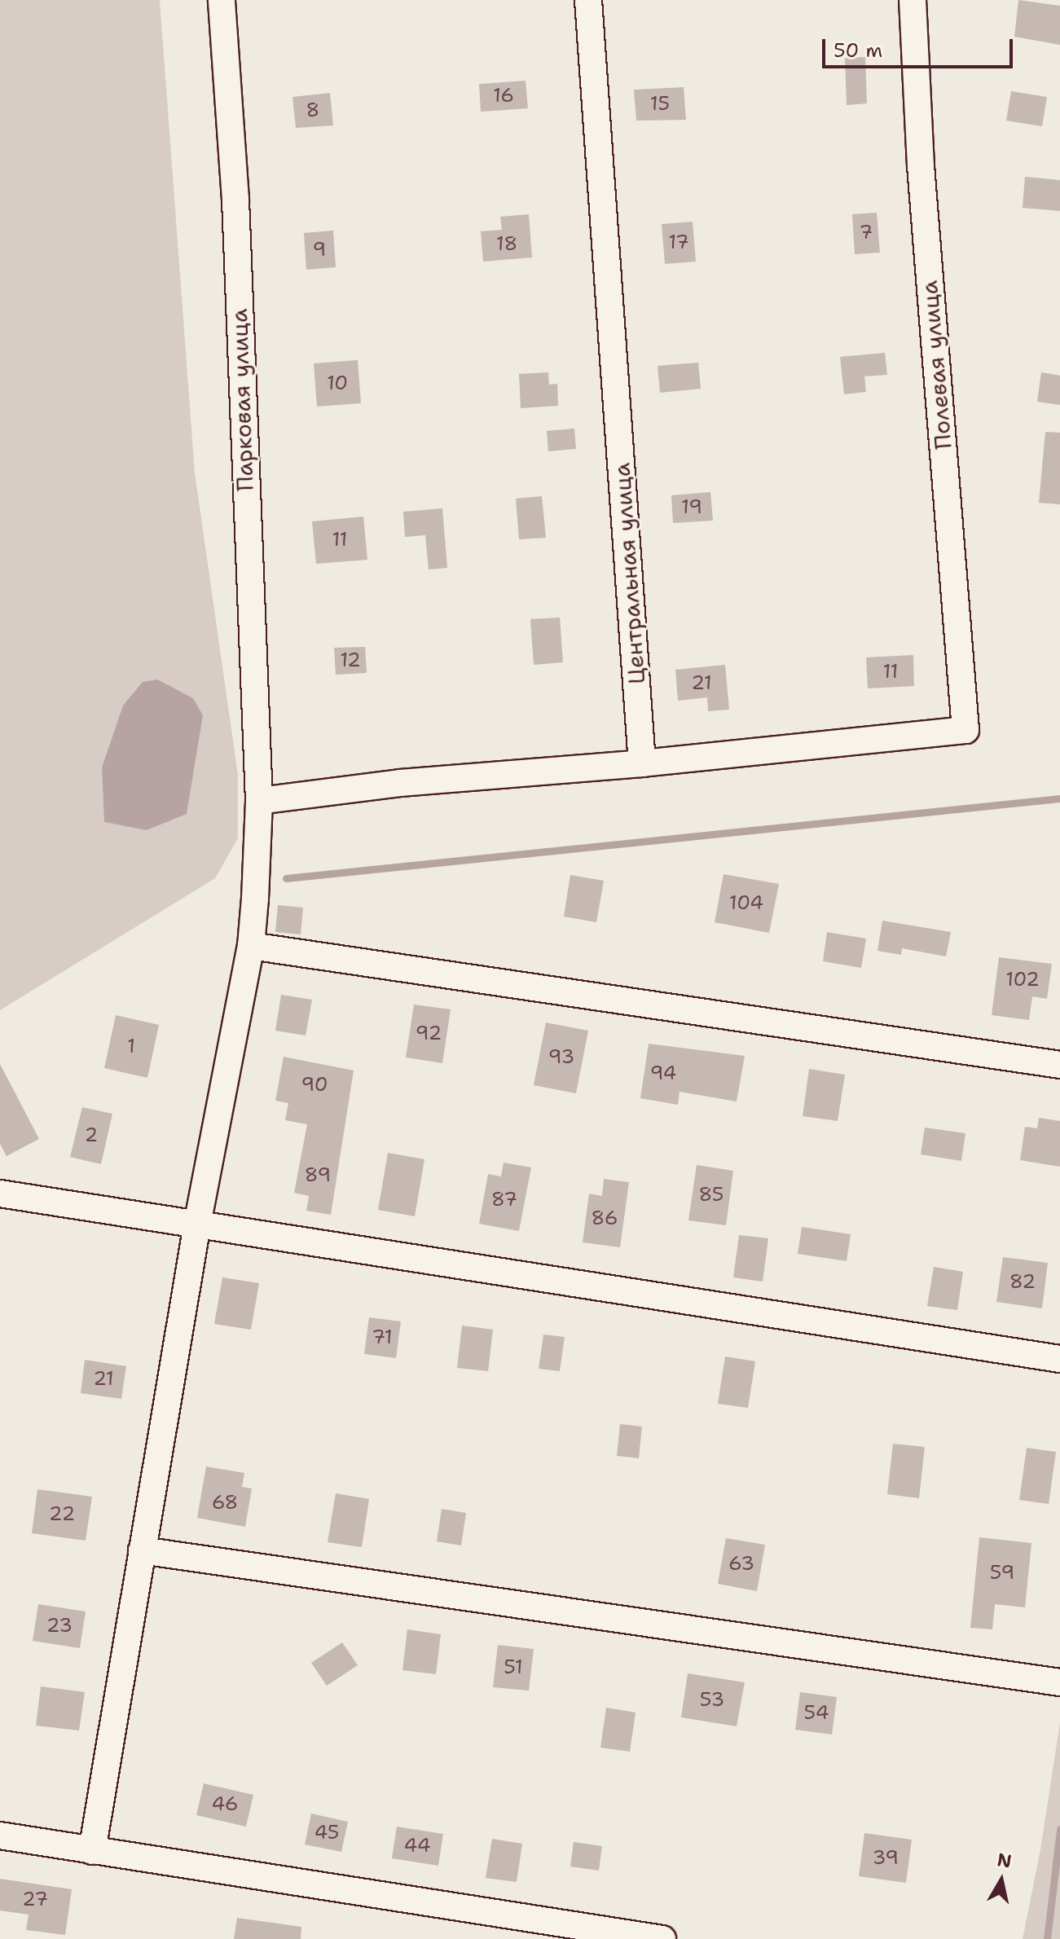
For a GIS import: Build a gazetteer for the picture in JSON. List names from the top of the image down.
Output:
{
  "streets": {
    "street": ["Полевая улица", "Парковая улица", "Центральная улица"]
  },
  "crossings": [
    ["Полевая улица", "Центральная улица"]
  ],
  "house_numbers": [
    "16",
    "15",
    "8",
    "7",
    "17",
    "18",
    "9",
    "10",
    "19",
    "11",
    "12",
    "11",
    "21",
    "104",
    "102",
    "92",
    "1",
    "93",
    "94",
    "90",
    "2",
    "89",
    "85",
    "87",
    "86",
    "82",
    "71",
    "21",
    "68",
    "22",
    "63",
    "59",
    "23",
    "51",
    "53",
    "54",
    "46",
    "45",
    "44",
    "39",
    "27"
  ],
  "scale_bar": "50 m",
  "north": "top"
}
